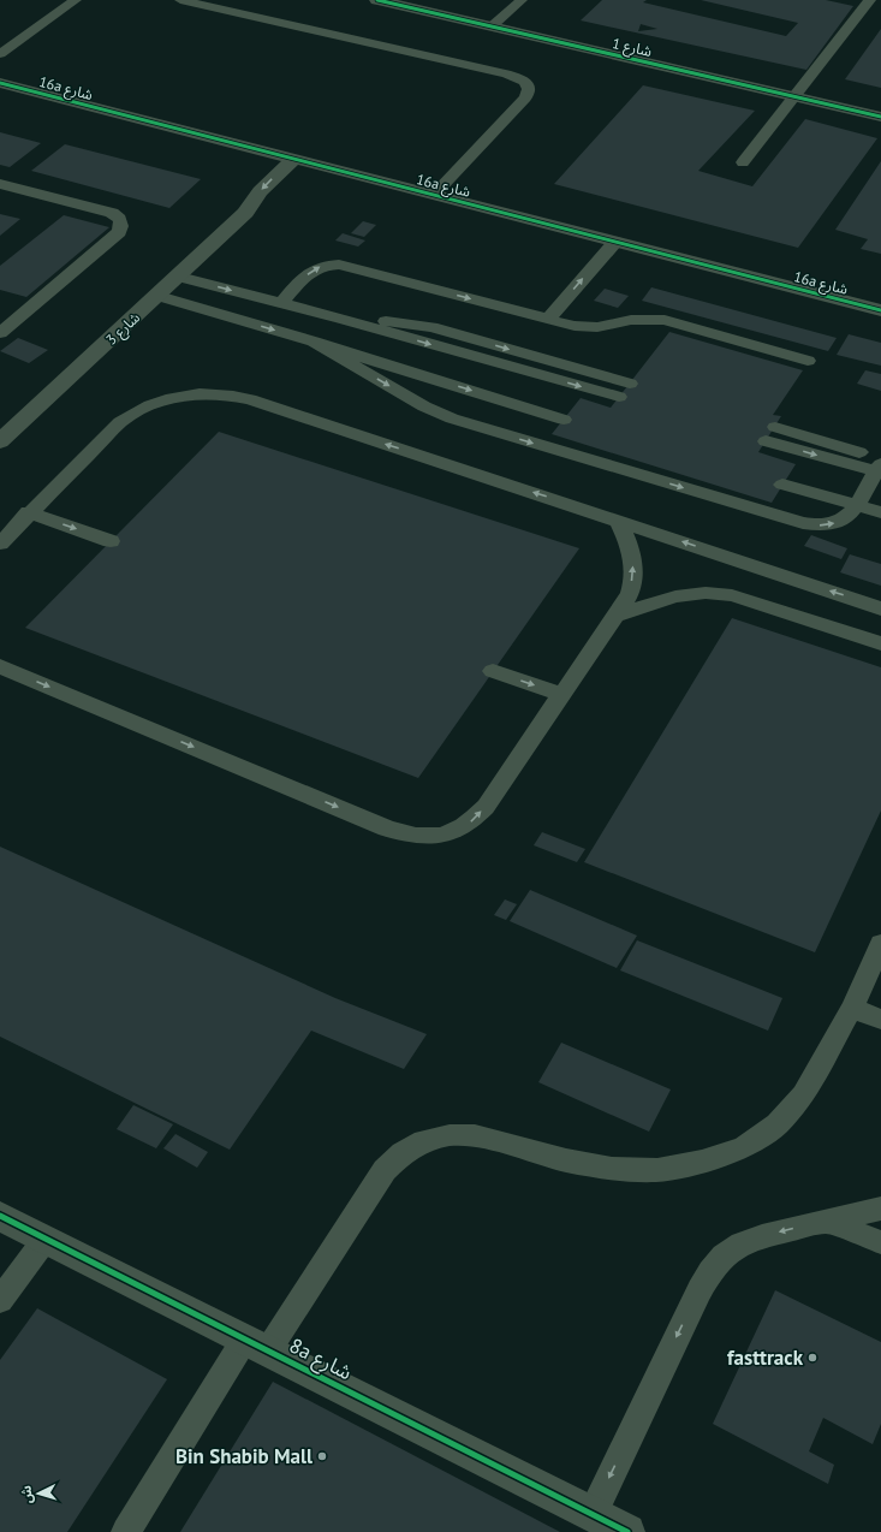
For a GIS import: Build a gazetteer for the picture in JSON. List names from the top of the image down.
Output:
{
  "streets": {
    "street": [
      "شارع 1",
      "16a شارع",
      "شارع 3",
      "8a شارع"
    ]
  },
  "crossings": [
    ["16a شارع", "شارع 3"]
  ],
  "places": ["fasttrack", "Bin Shabib Mall"],
  "north": "left"
}
